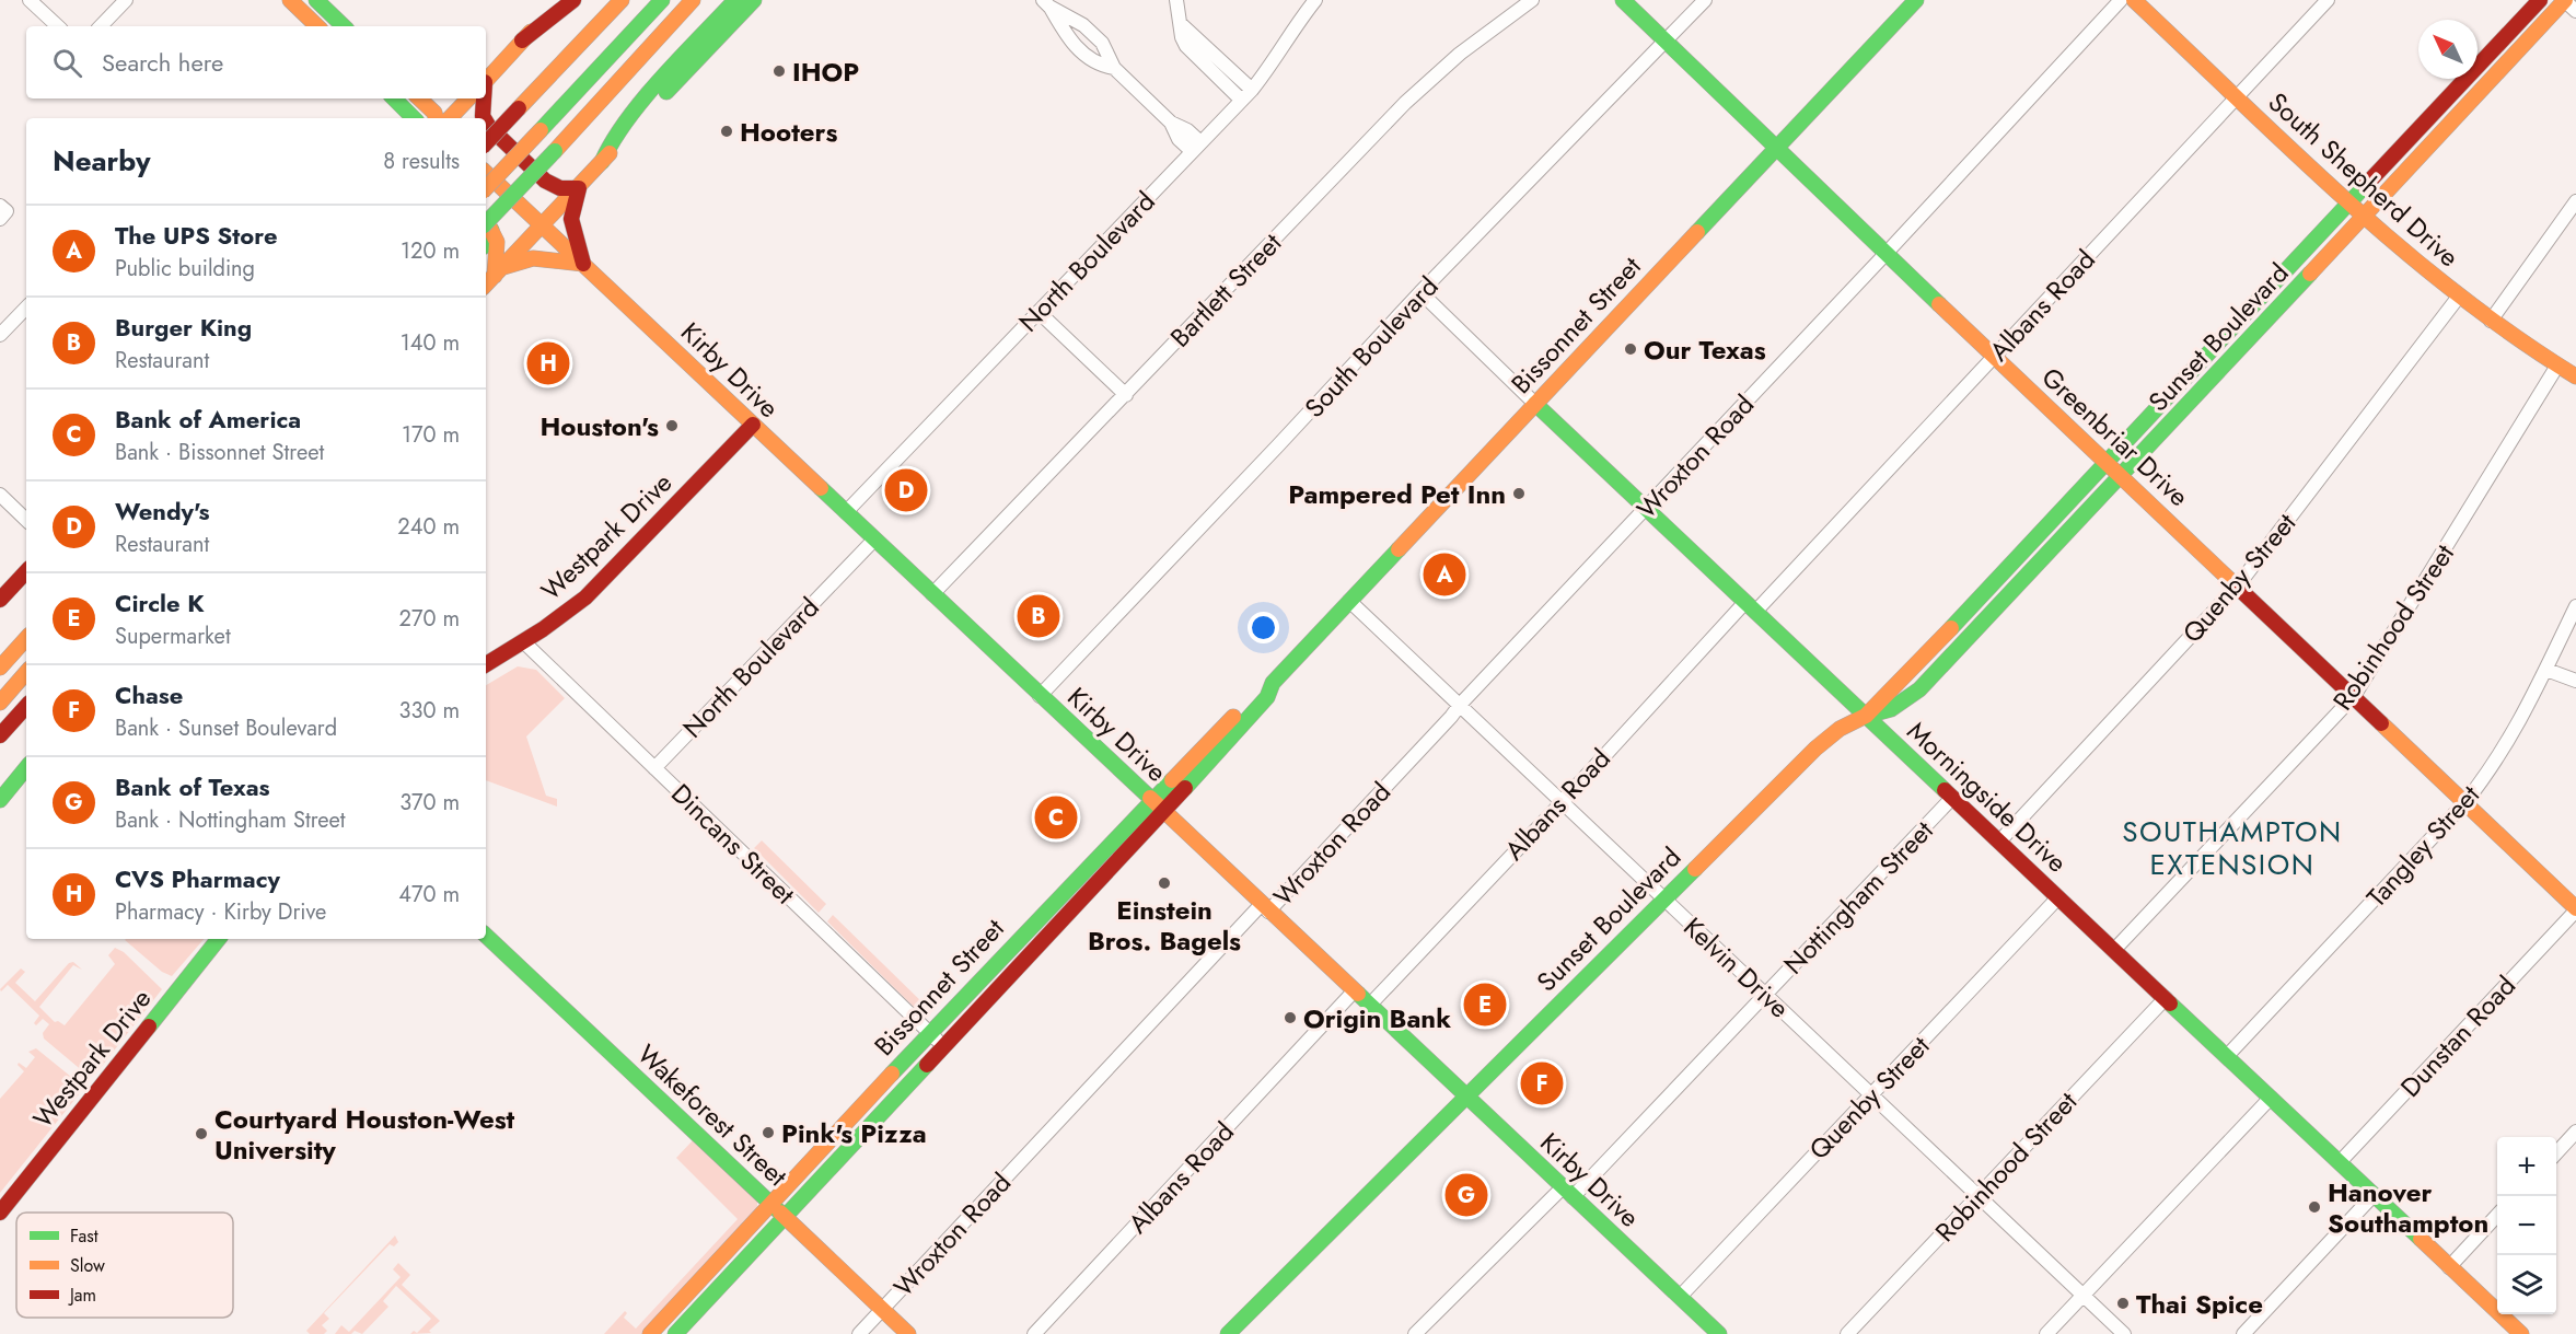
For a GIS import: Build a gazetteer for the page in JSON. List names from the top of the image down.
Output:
{
  "streets": {
    "main road": [
      "South Shepherd Drive",
      "Bissonnet Street",
      "Sunset Boulevard",
      "Kirby Drive",
      "Greenbriar Drive",
      "Westpark Drive",
      "Morningside Drive",
      "Wakeforest Street"
    ],
    "street": [
      "North Boulevard",
      "Bartlett Street",
      "Albans Road",
      "South Boulevard",
      "Wroxton Road",
      "Quenby Street",
      "Robinhood Street",
      "Dincans Street",
      "Tangley Street",
      "Nottingham Street",
      "Kelvin Drive",
      "Dunstan Road"
    ]
  },
  "crossings": [
    ["South Shepherd Drive", "Albans Road"],
    ["South Shepherd Drive", "Sunset Boulevard"],
    ["South Shepherd Drive", "Quenby Street"],
    ["South Shepherd Drive", "Robinhood Street"],
    ["North Boulevard", "Kirby Drive"],
    ["North Boulevard", "Dincans Street"],
    ["Bartlett Street", "Kirby Drive"],
    ["Albans Road", "Kirby Drive"],
    ["Albans Road", "Greenbriar Drive"],
    ["Albans Road", "Morningside Drive"],
    ["Albans Road", "Kelvin Drive"],
    ["Bissonnet Street", "Kirby Drive"],
    ["Bissonnet Street", "Greenbriar Drive"],
    ["Bissonnet Street", "Morningside Drive"],
    ["Bissonnet Street", "Dincans Street"],
    ["Bissonnet Street", "Kelvin Drive"],
    ["Bissonnet Street", "Wakeforest Street"],
    ["Sunset Boulevard", "Kirby Drive"],
    ["Sunset Boulevard", "Greenbriar Drive"],
    ["Sunset Boulevard", "Morningside Drive"],
    ["Sunset Boulevard", "Kelvin Drive"],
    ["South Boulevard", "Kirby Drive"],
    ["South Boulevard", "Greenbriar Drive"],
    ["South Boulevard", "Morningside Drive"],
    ["Kirby Drive", "Wroxton Road"],
    ["Kirby Drive", "Westpark Drive"],
    ["Kirby Drive", "Quenby Street"],
    ["Kirby Drive", "Nottingham Street"],
    ["Greenbriar Drive", "Wroxton Road"],
    ["Greenbriar Drive", "Quenby Street"],
    ["Greenbriar Drive", "Robinhood Street"],
    ["Greenbriar Drive", "Tangley Street"],
    ["Greenbriar Drive", "Dunstan Road"],
    ["Wroxton Road", "Morningside Drive"],
    ["Wroxton Road", "Kelvin Drive"],
    ["Wroxton Road", "Wakeforest Street"],
    ["Westpark Drive", "Dincans Street"],
    ["Quenby Street", "Morningside Drive"],
    ["Quenby Street", "Kelvin Drive"],
    ["Robinhood Street", "Morningside Drive"],
    ["Robinhood Street", "Kelvin Drive"],
    ["Morningside Drive", "Tangley Street"],
    ["Morningside Drive", "Nottingham Street"],
    ["Morningside Drive", "Dunstan Road"],
    ["Nottingham Street", "Kelvin Drive"]
  ],
  "districts": ["SOUTHAMPTON EXTENSION"],
  "places": [
    "IHOP",
    "Hooters",
    "Our Texas",
    "Houston's",
    "Pampered Pet Inn",
    "Einstein Bros. Bagels",
    "Origin Bank",
    "Pink's Pizza",
    "Courtyard Houston-West University",
    "Hanover Southampton",
    "Thai Spice"
  ],
  "legend": ["Fast", "Slow", "Jam"],
  "north": "top left",
  "page": {
    "search": "Search here",
    "heading": ["Nearby", "8 results"],
    "list": [
      {
        "mark": "A",
        "name": "The UPS Store",
        "note": "Public building",
        "value": "120 m"
      },
      {
        "mark": "B",
        "name": "Burger King",
        "note": "Restaurant",
        "value": "140 m"
      },
      {
        "mark": "C",
        "name": "Bank of America",
        "note": "Bank · Bissonnet Street",
        "value": "170 m"
      },
      {
        "mark": "D",
        "name": "Wendy's",
        "note": "Restaurant",
        "value": "240 m"
      },
      {
        "mark": "E",
        "name": "Circle K",
        "note": "Supermarket",
        "value": "270 m"
      },
      {
        "mark": "F",
        "name": "Chase",
        "note": "Bank · Sunset Boulevard",
        "value": "330 m"
      },
      {
        "mark": "G",
        "name": "Bank of Texas",
        "note": "Bank · Nottingham Street",
        "value": "370 m"
      },
      {
        "mark": "H",
        "name": "CVS Pharmacy",
        "note": "Pharmacy · Kirby Drive",
        "value": "470 m"
      }
    ],
    "pins": [
      "H",
      "D",
      "A",
      "B",
      "C",
      "E",
      "F",
      "G"
    ],
    "map_buttons": ["+", "−"]
  }
}
